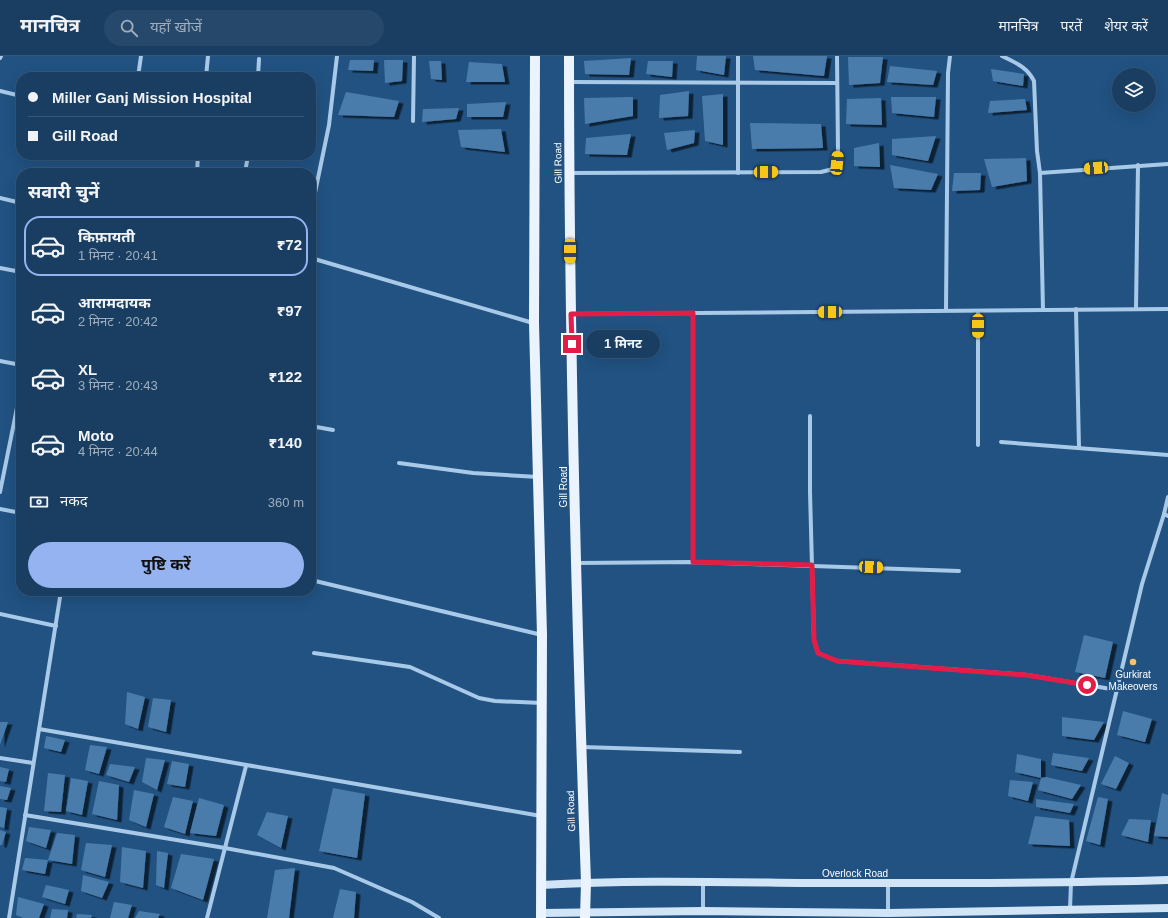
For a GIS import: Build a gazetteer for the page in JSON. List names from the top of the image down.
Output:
{
  "streets": {
    "main road": ["Gill Road"],
    "street": ["Overlock Road"]
  },
  "crossings": [
    ["Gill Road", "Overlock Road"]
  ],
  "places": ["Gurkirat Makeovers"],
  "page": {
    "header": "मानचित्र",
    "search": "यहाँ खोजें",
    "nav": ["मानचित्र", "परतें", "शेयर करें"],
    "banner": ["Miller Ganj Mission Hospital", "Gill Road"],
    "heading": "सवारी चुनें",
    "list": [
      {
        "name": "किफ़ायती",
        "note": "1 मिनट · 20:41",
        "value": "₹72"
      },
      {
        "name": "आरामदायक",
        "note": "2 मिनट · 20:42",
        "value": "₹97"
      },
      {
        "name": "XL",
        "note": "3 मिनट · 20:43",
        "value": "₹122"
      },
      {
        "name": "Moto",
        "note": "4 मिनट · 20:44",
        "value": "₹140"
      }
    ],
    "bubble": "1 मिनट",
    "pay": ["नकद", "360 m"],
    "buttons": "पुष्टि करें"
  }
}
